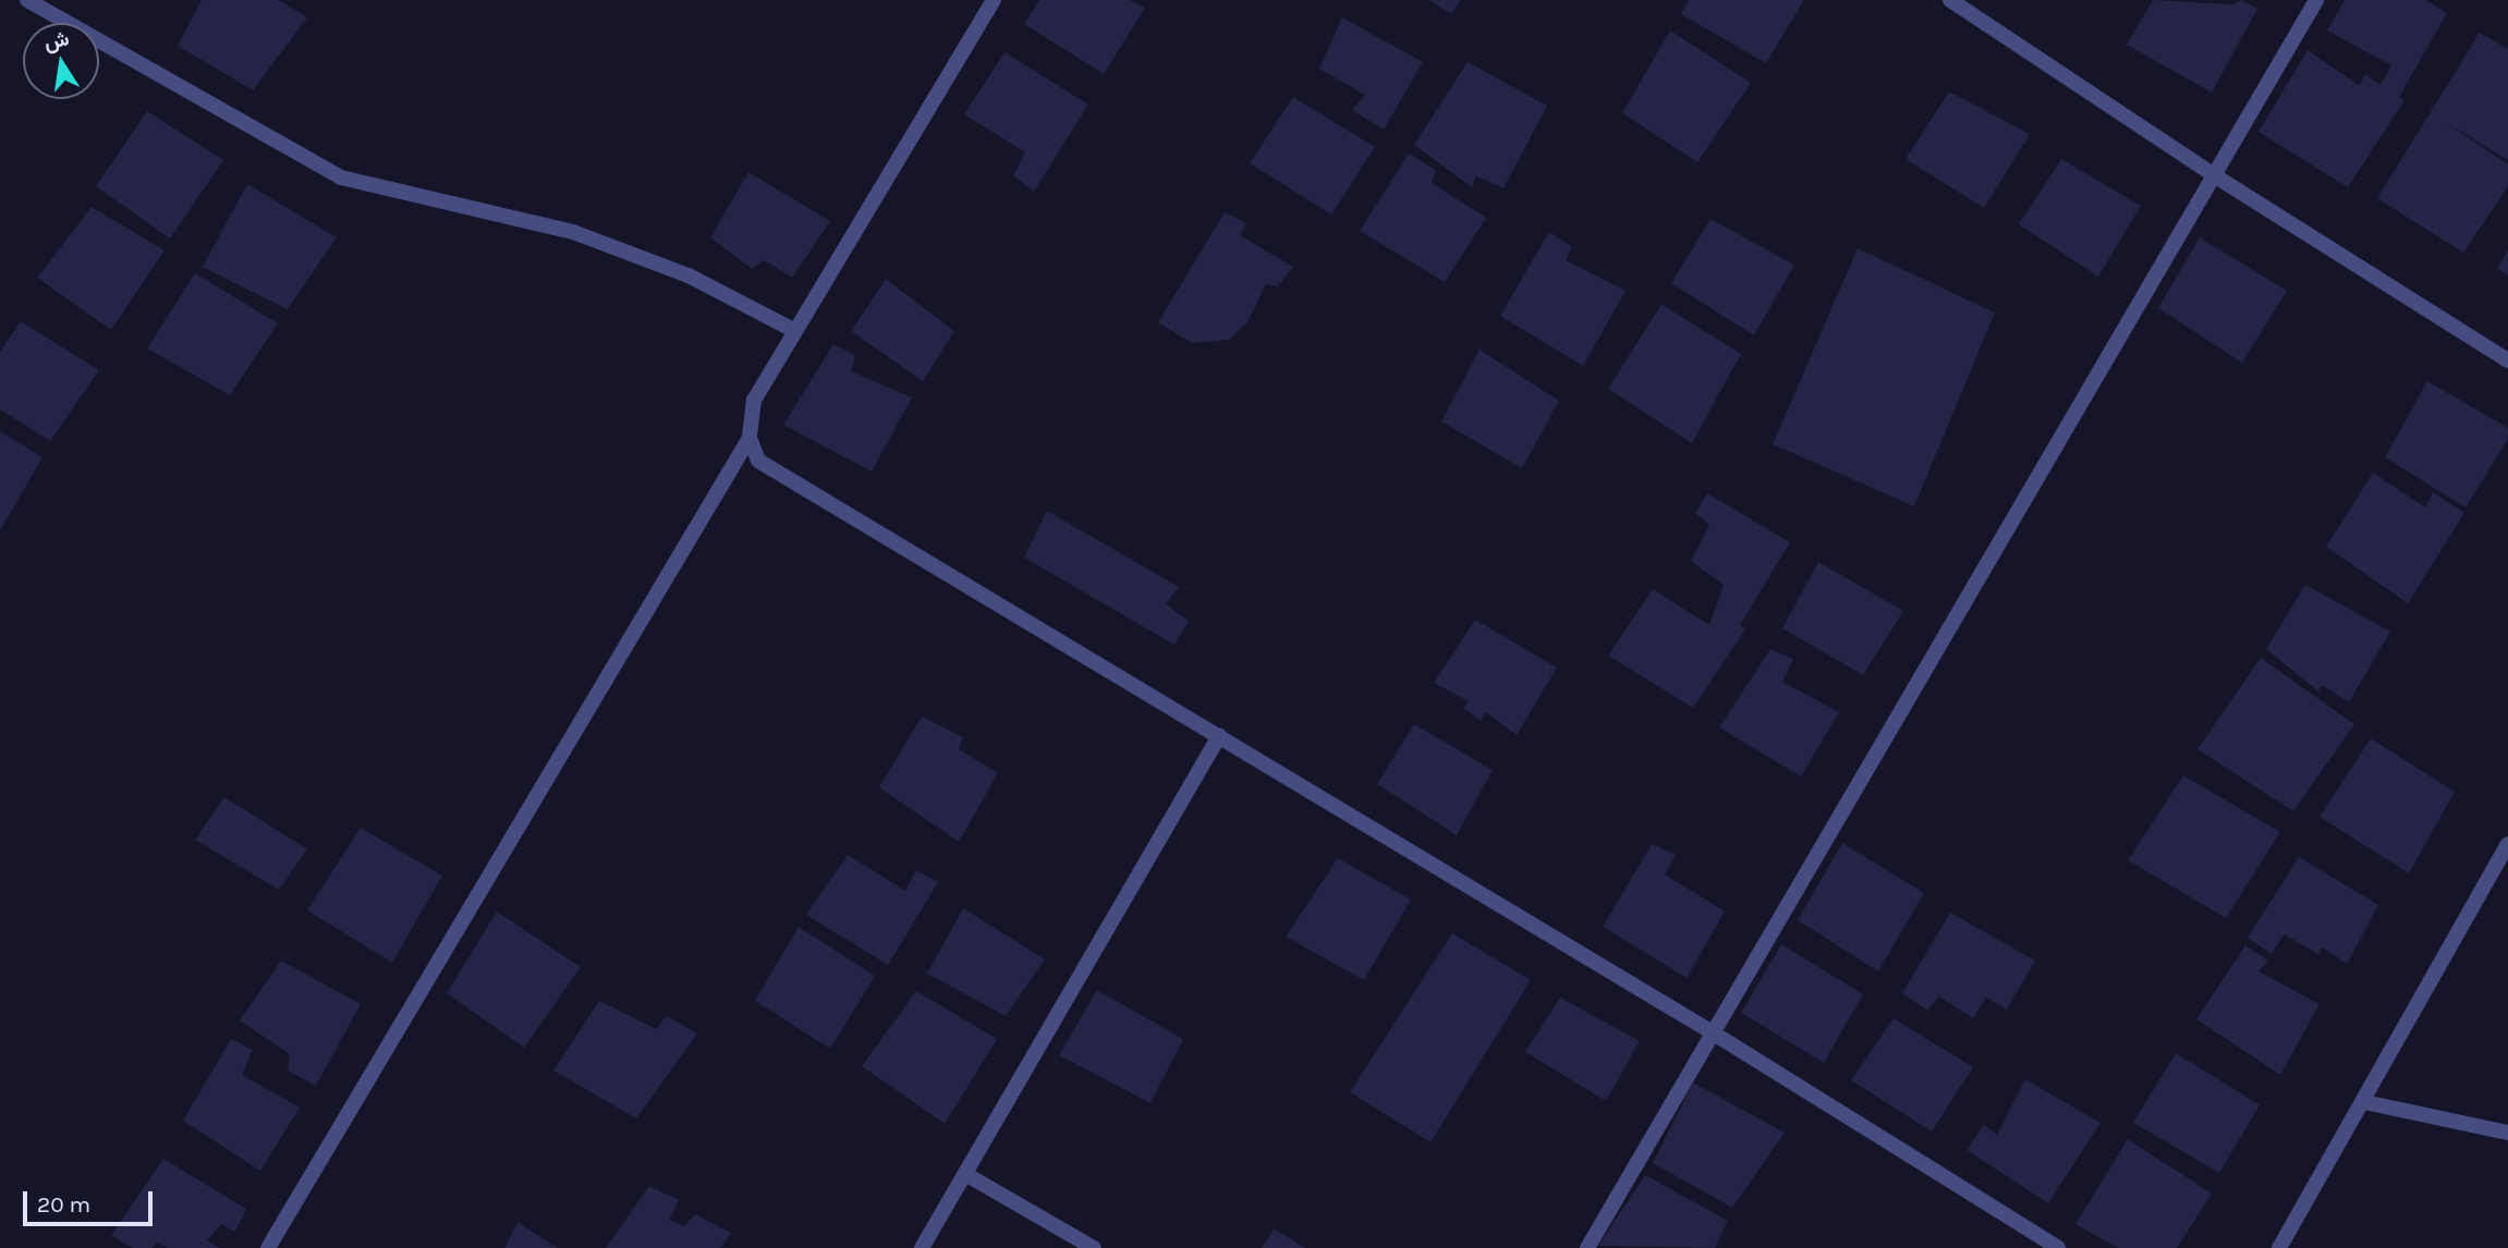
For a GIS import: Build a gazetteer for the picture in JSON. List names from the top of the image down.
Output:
{
  "scale_bar": "20 m",
  "north": "top"
}
